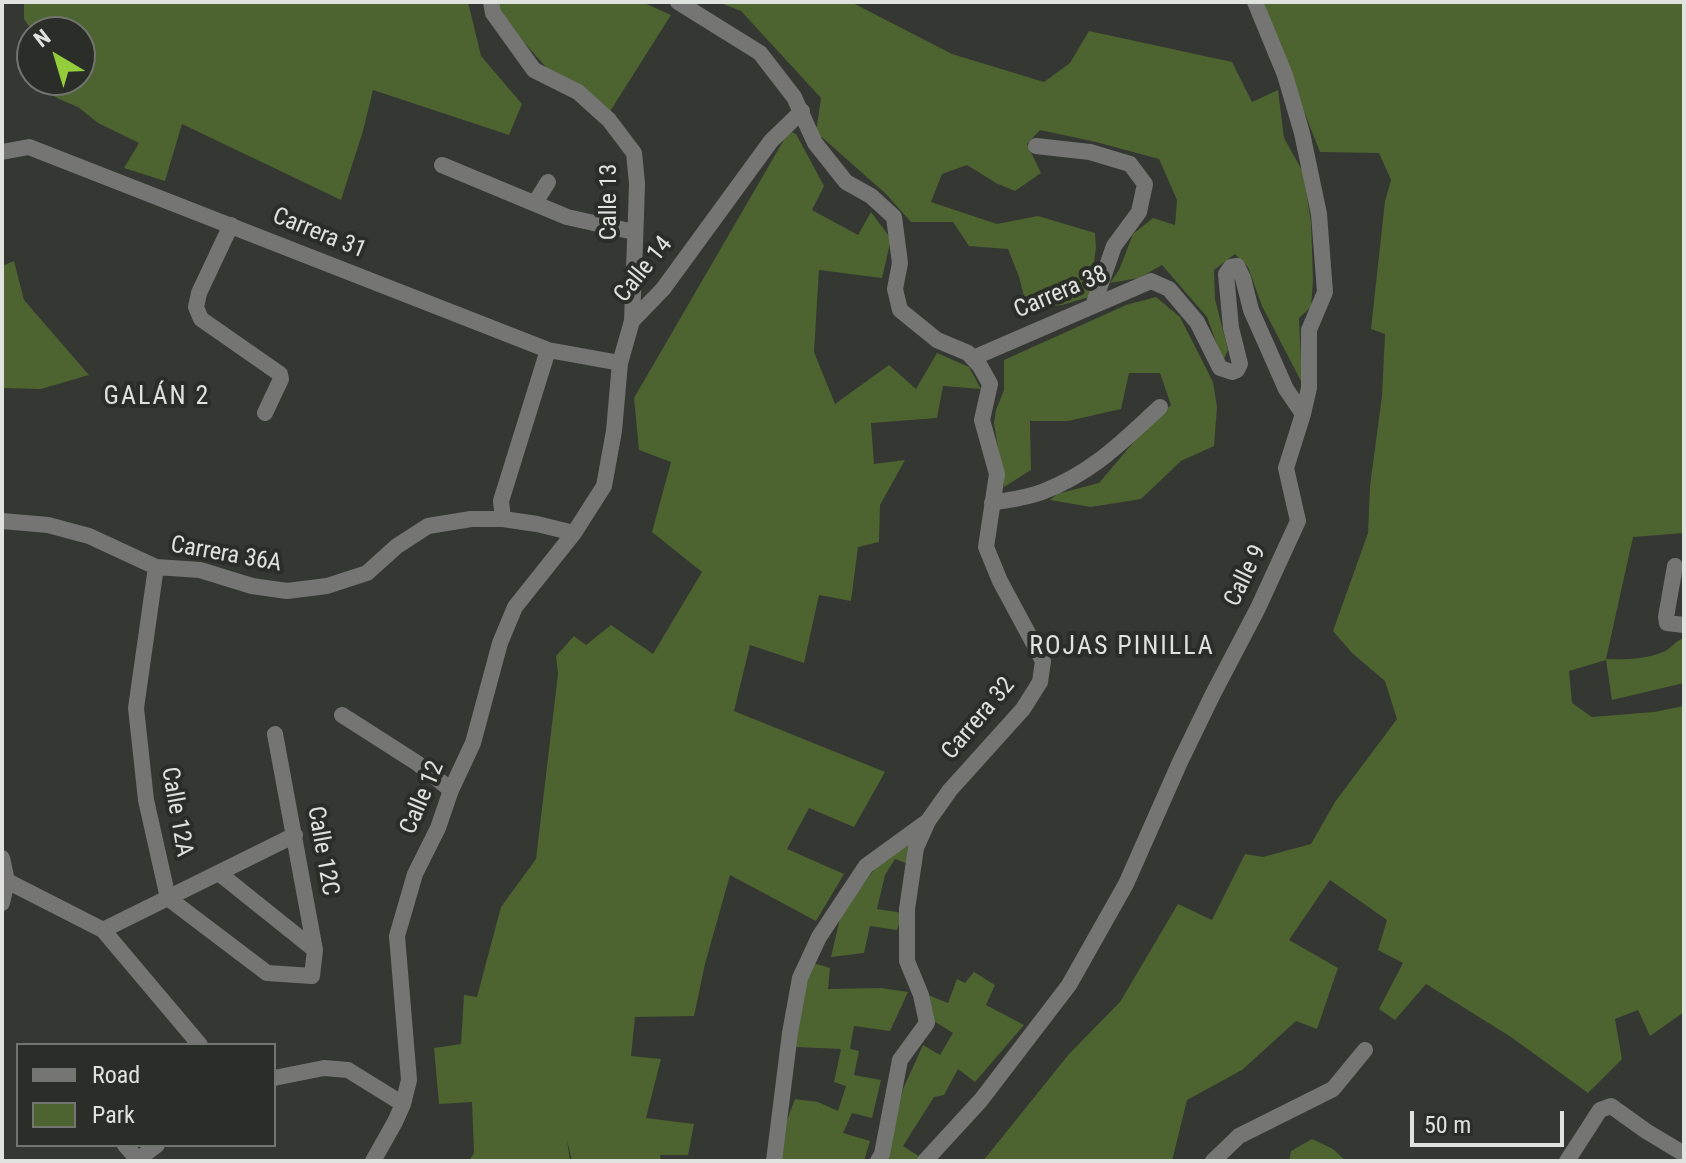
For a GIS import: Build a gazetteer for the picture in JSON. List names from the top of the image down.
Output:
{
  "streets": {
    "street": [
      "Calle 13",
      "Carrera 31",
      "Calle 14",
      "Carrera 38",
      "Carrera 36A",
      "Calle 9",
      "Carrera 32",
      "Calle 12",
      "Calle 12A",
      "Calle 12C"
    ]
  },
  "crossings": [
    ["Calle 13", "Calle 14"],
    ["Carrera 31", "Calle 14"],
    ["Calle 14", "Carrera 36A"],
    ["Calle 14", "Calle 12"],
    ["Carrera 38", "Calle 9"],
    ["Carrera 38", "Carrera 32"],
    ["Carrera 36A", "Calle 12"],
    ["Carrera 36A", "Calle 12A"],
    ["Calle 12A", "Calle 12C"]
  ],
  "districts": ["GALÁN 2", "ROJAS PINILLA"],
  "legend": ["Road", "Park"],
  "scale_bar": "50 m",
  "north": "top left"
}
